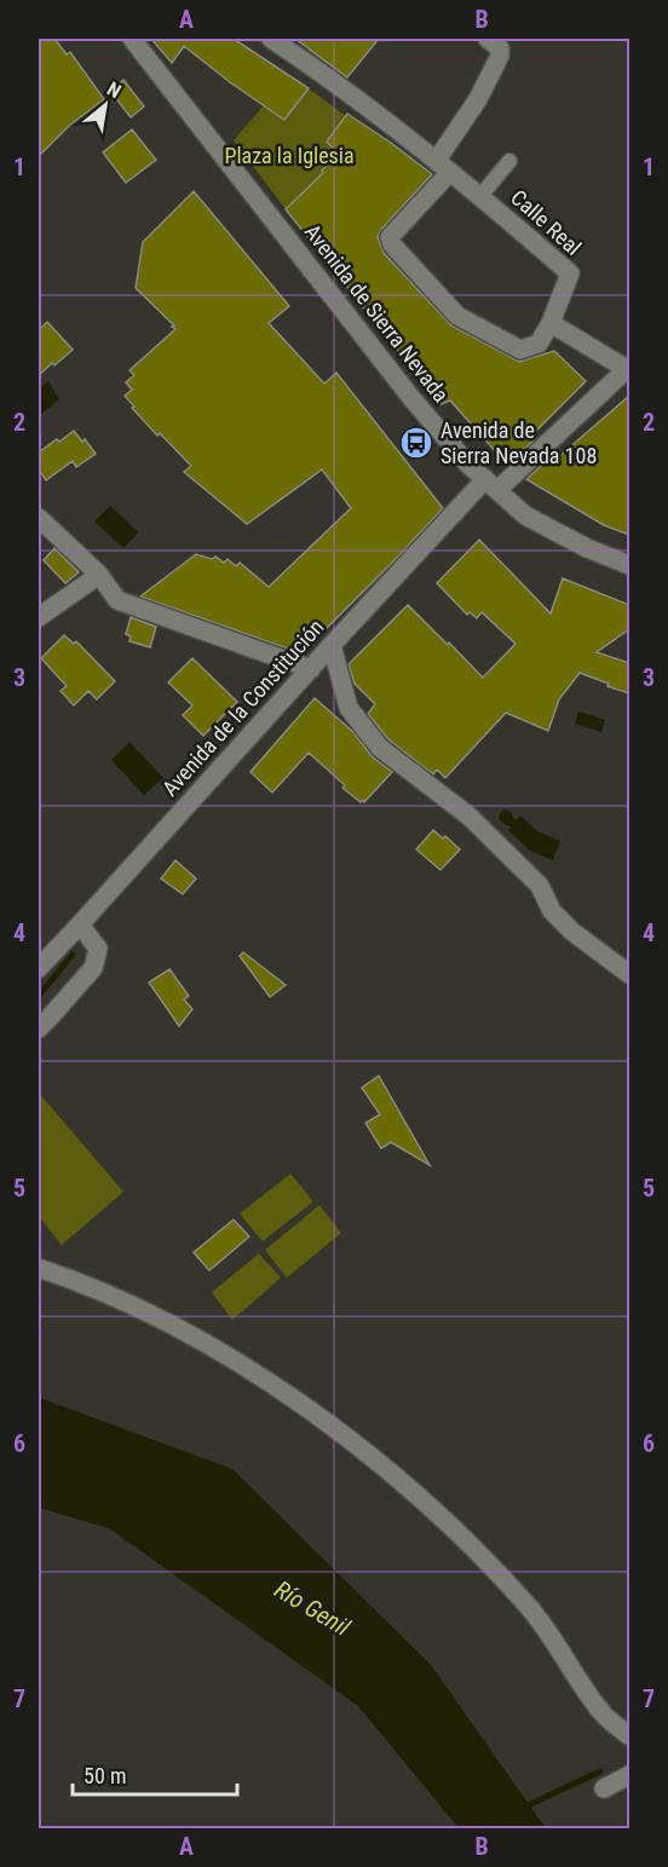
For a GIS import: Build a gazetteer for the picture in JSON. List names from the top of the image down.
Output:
{
  "streets": {
    "street": ["Calle Real", "Avenida de Sierra Nevada", "Avenida de la Constitución"]
  },
  "crossings": [
    ["Avenida de Sierra Nevada", "Avenida de la Constitución"]
  ],
  "water": ["Río Genil"],
  "parks": ["Plaza la Iglesia"],
  "places": {
    "bus stop": ["Avenida de Sierra Nevada 108"]
  },
  "scale_bar": "50 m",
  "north": "top right",
  "grid": {
    "columns": ["A", "B"],
    "rows": [
      "1",
      "2",
      "3",
      "4",
      "5",
      "6",
      "7"
    ]
  }
}
